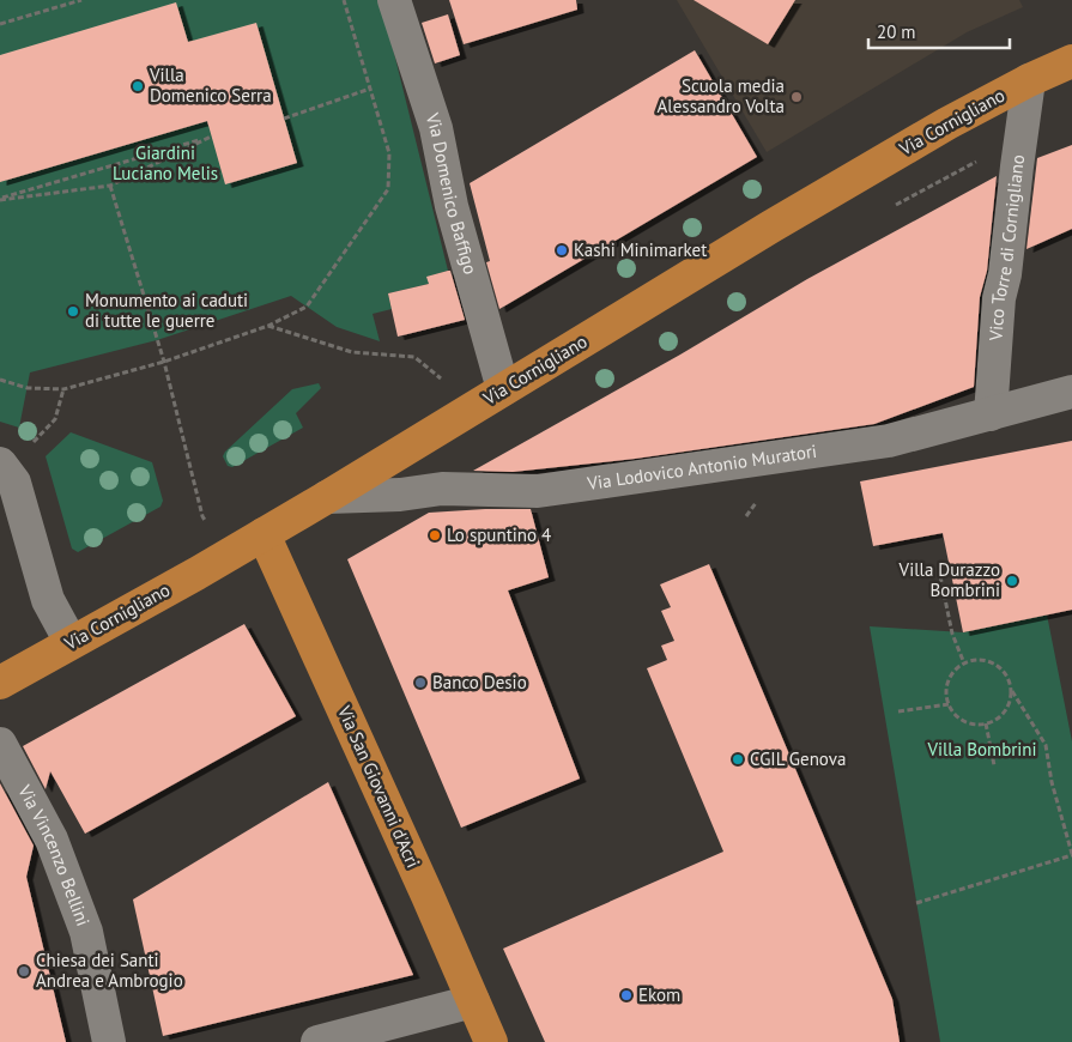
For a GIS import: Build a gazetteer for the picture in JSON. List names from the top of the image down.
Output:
{
  "streets": {
    "main road": ["Via Cornigliano", "Via San Giovanni d'Acri"],
    "street": [
      "Via Domenico Baffigo",
      "Vico Torre di Cornigliano",
      "Via Lodovico Antonio Muratori",
      "Via Vincenzo Bellini"
    ]
  },
  "crossings": [
    ["Via Cornigliano", "Via Domenico Baffigo"],
    ["Via Cornigliano", "Vico Torre di Cornigliano"],
    ["Via Cornigliano", "Via Lodovico Antonio Muratori"],
    ["Via Cornigliano", "Via San Giovanni d'Acri"],
    ["Vico Torre di Cornigliano", "Via Lodovico Antonio Muratori"]
  ],
  "parks": ["Giardini Luciano Melis", "Villa Bombrini"],
  "places": [
    "Villa Domenico Serra",
    "Scuola media Alessandro Volta",
    "Kashi Minimarket",
    "Monumento ai caduti di tutte le guerre",
    "Lo spuntino 4",
    "Villa Durazzo Bombrini",
    "Banco Desio",
    "CGIL Genova",
    "Chiesa dei Santi Andrea e Ambrogio",
    "Ekom"
  ],
  "scale_bar": "20 m"
}
